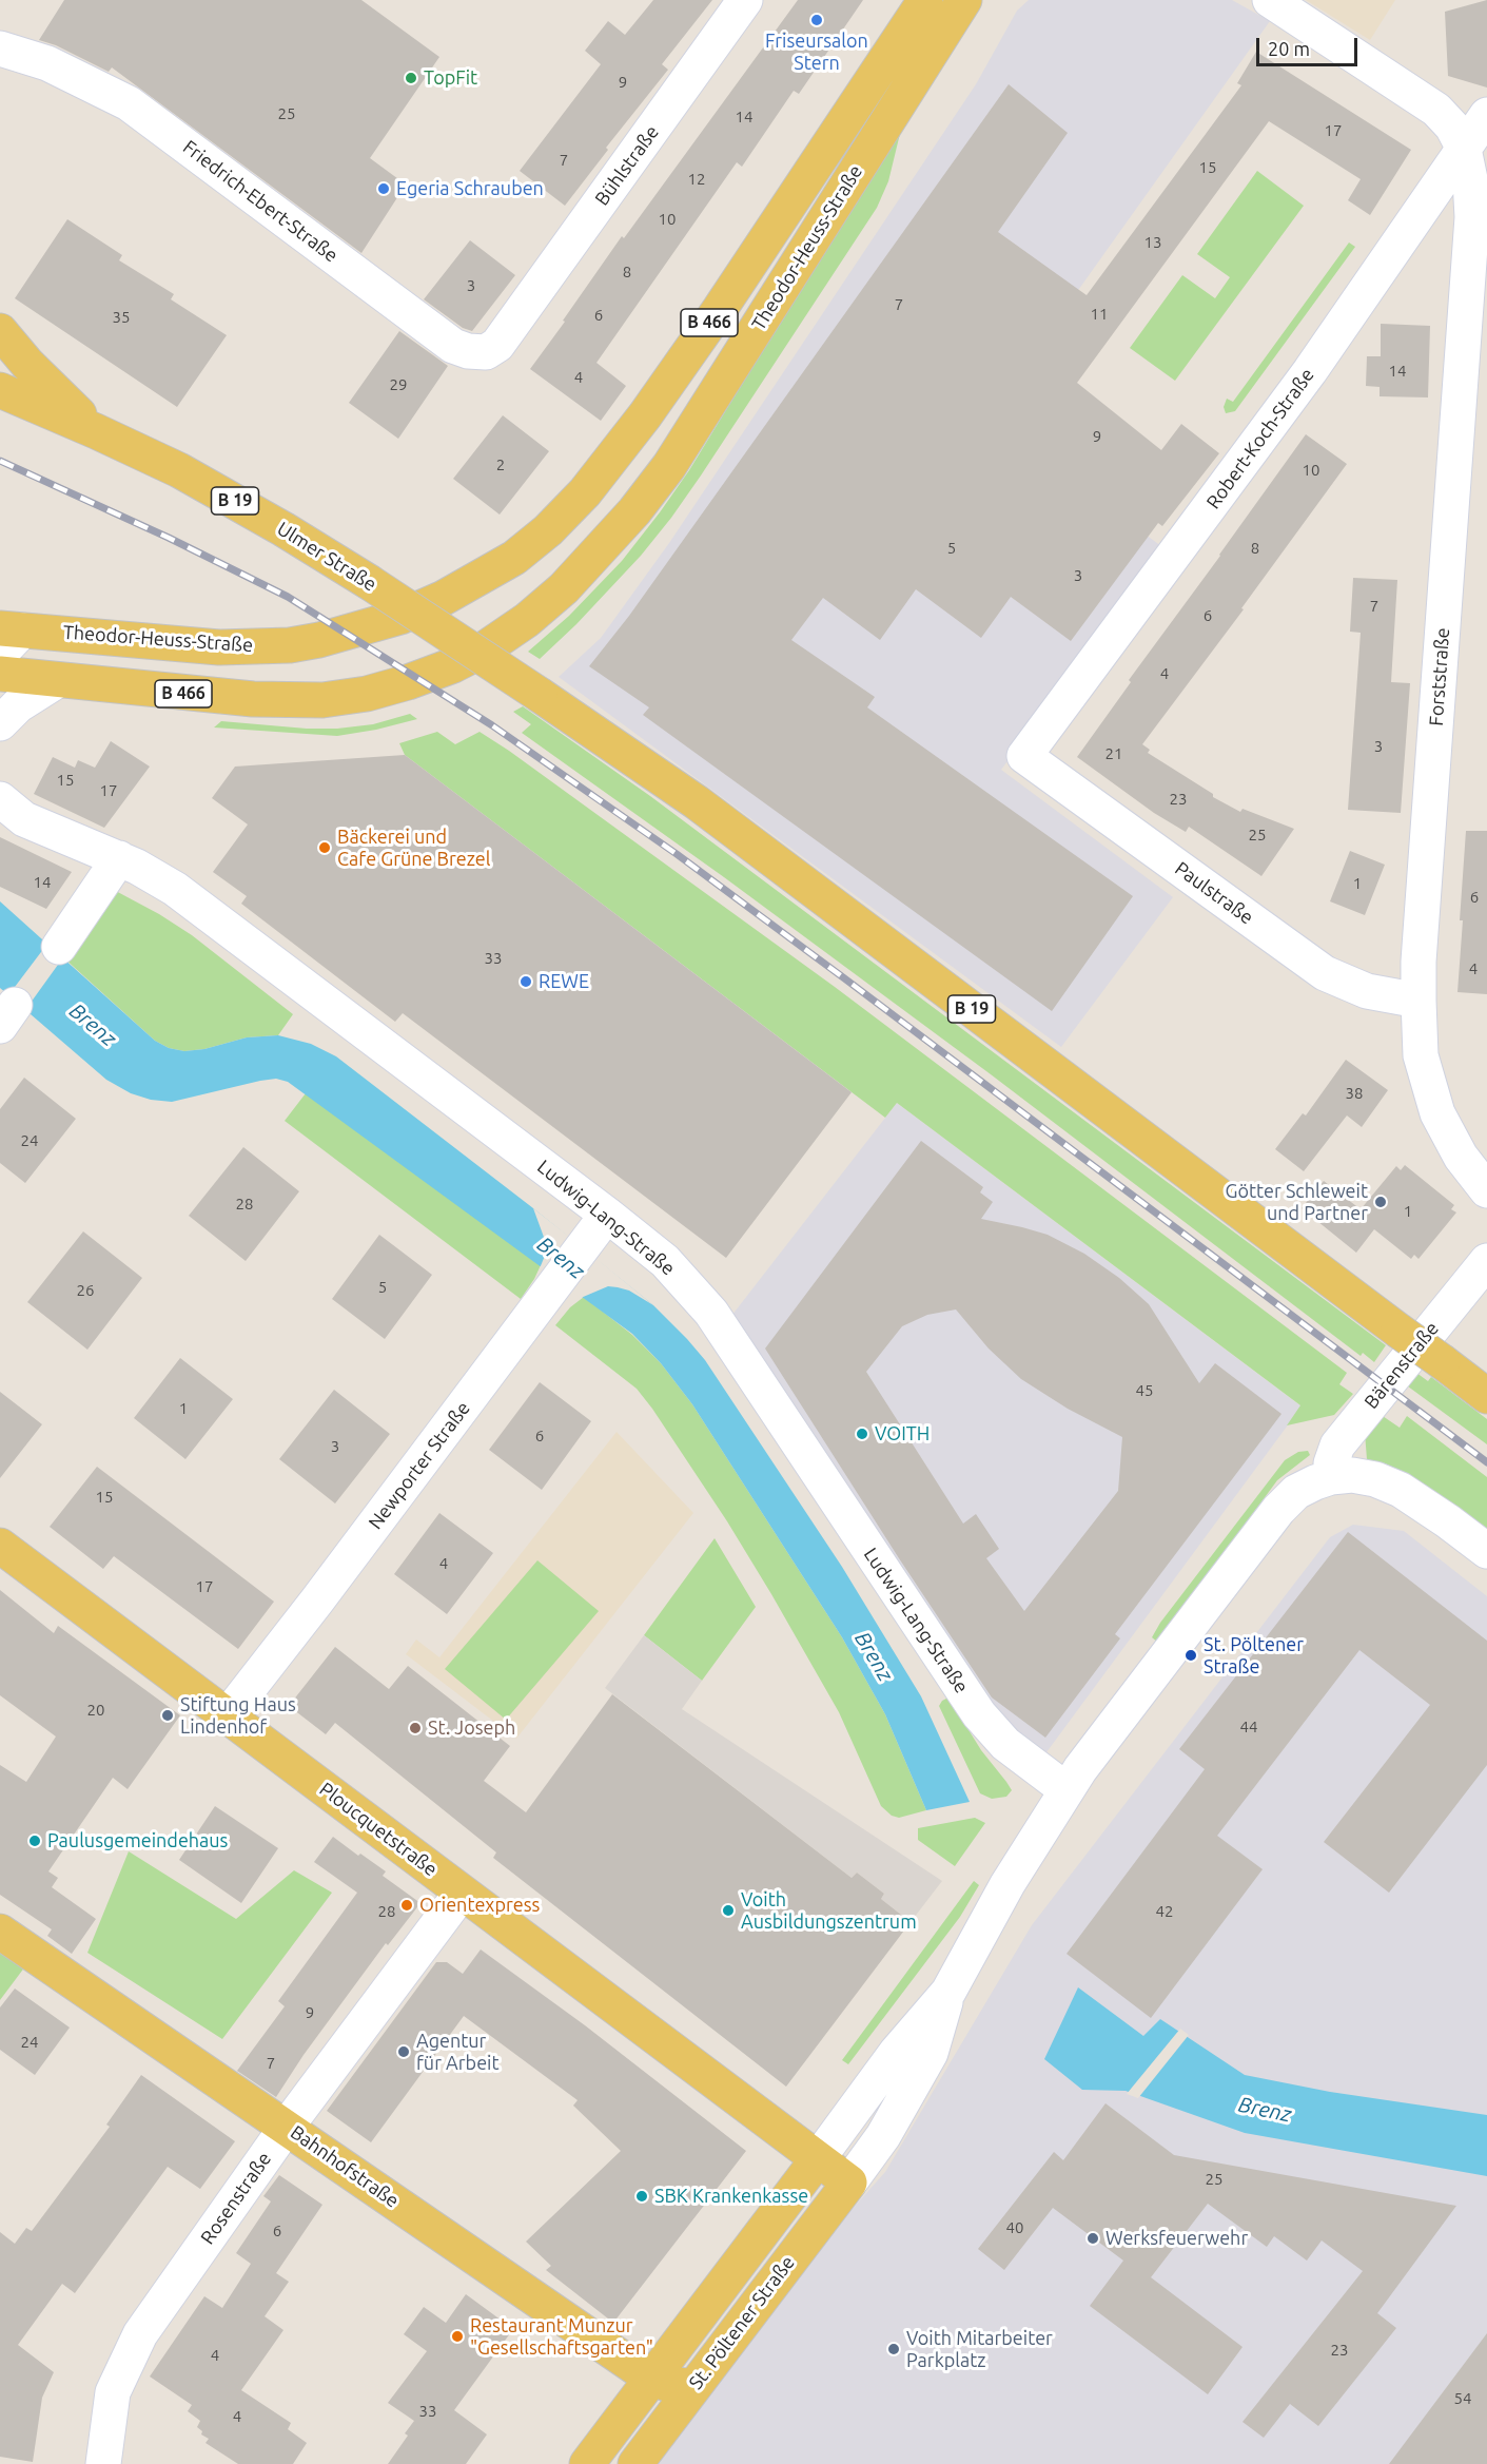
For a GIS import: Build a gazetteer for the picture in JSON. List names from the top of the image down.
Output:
{
  "streets": {
    "main road": [
      "Theodor-Heuss-Straße",
      "B 466",
      "B 19",
      "Ulmer Straße",
      "Ploucquetstraße",
      "Bahnhofstraße",
      "St. Pöltener Straße"
    ],
    "street": [
      "Bühlstraße",
      "Friedrich-Ebert-Straße",
      "Robert-Koch-Straße",
      "Forststraße",
      "Paulstraße",
      "Ludwig-Lang-Straße",
      "Bärenstraße",
      "Newporter Straße",
      "Rosenstraße"
    ]
  },
  "crossings": [
    ["Bühlstraße", "Friedrich-Ebert-Straße"],
    ["Robert-Koch-Straße", "Forststraße"],
    ["Robert-Koch-Straße", "Paulstraße"],
    ["Forststraße", "Paulstraße"],
    ["Ludwig-Lang-Straße", "Newporter Straße"],
    ["Ludwig-Lang-Straße", "St. Pöltener Straße"],
    ["Bärenstraße", "St. Pöltener Straße"],
    ["Newporter Straße", "Ploucquetstraße"],
    ["Ploucquetstraße", "Rosenstraße"],
    ["Ploucquetstraße", "St. Pöltener Straße"],
    ["Bahnhofstraße", "Rosenstraße"],
    ["Bahnhofstraße", "St. Pöltener Straße"]
  ],
  "water": ["Brenz"],
  "places": [
    "Friseursalon Stern",
    "TopFit",
    "Egeria Schrauben",
    "Bäckerei und Cafe Grüne Brezel",
    "REWE",
    "Götter Schleweit und Partner",
    "VOITH",
    "St. Pöltener Straße",
    "Stiftung Haus Lindenhof",
    "St. Joseph",
    "Paulusgemeindehaus",
    "Orientexpress",
    "Voith Ausbildungszentrum",
    "Agentur für Arbeit",
    "SBK Krankenkasse",
    "Werksfeuerwehr",
    "Restaurant Munzur \"Gesellschaftsgarten\"",
    "Voith Mitarbeiter Parkplatz"
  ],
  "house_numbers": [
    "9",
    "25",
    "14",
    "17",
    "7",
    "15",
    "12",
    "10",
    "13",
    "8",
    "3",
    "7",
    "11",
    "6",
    "35",
    "14",
    "4",
    "29",
    "9",
    "2",
    "10",
    "5",
    "8",
    "3",
    "7",
    "6",
    "4",
    "3",
    "21",
    "15",
    "17",
    "23",
    "25",
    "14",
    "1",
    "6",
    "33",
    "4",
    "38",
    "24",
    "28",
    "1",
    "5",
    "26",
    "45",
    "1",
    "6",
    "3",
    "15",
    "4",
    "17",
    "20",
    "44",
    "28",
    "42",
    "9",
    "24",
    "7",
    "25",
    "40",
    "6",
    "23",
    "4",
    "54",
    "33",
    "4"
  ],
  "scale_bar": "20 m"
}
